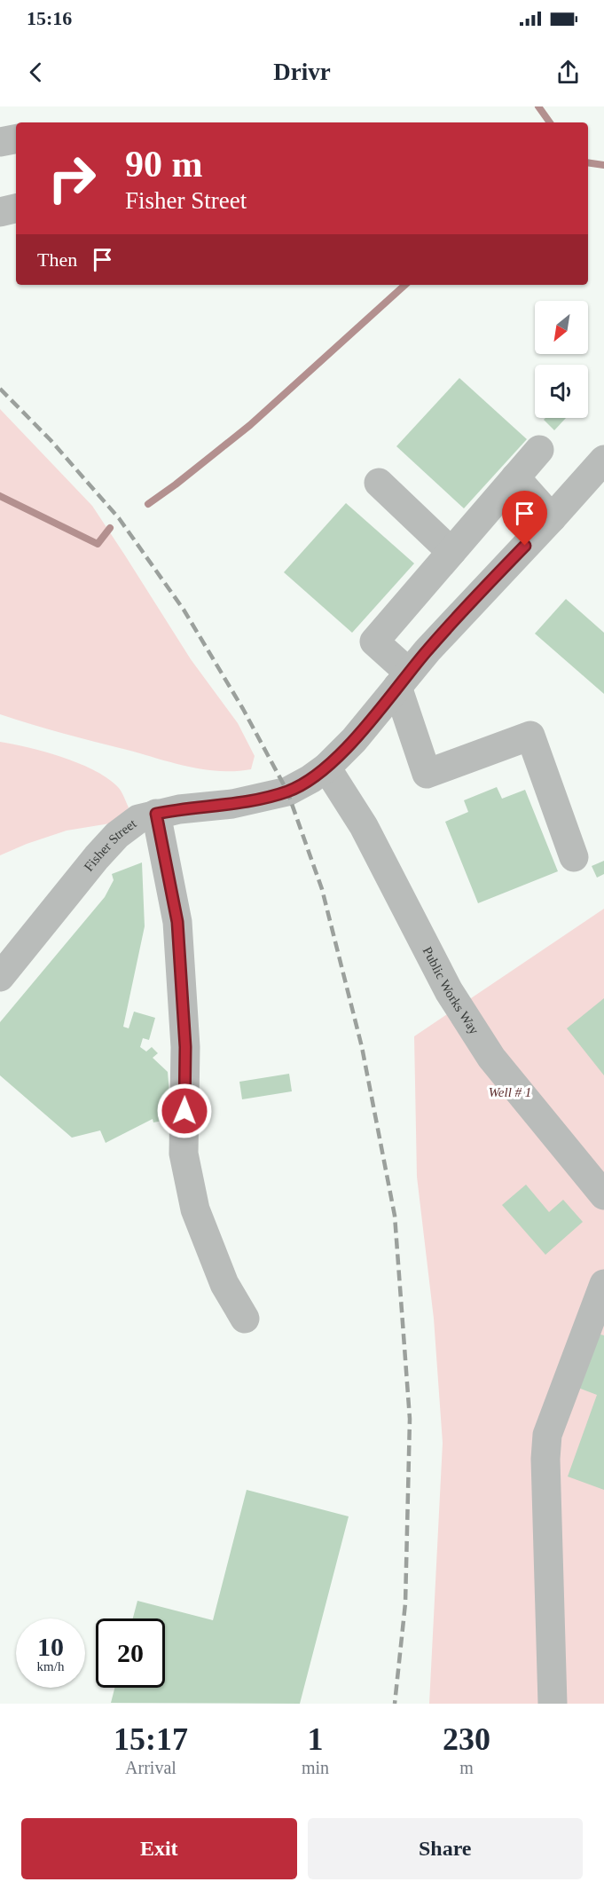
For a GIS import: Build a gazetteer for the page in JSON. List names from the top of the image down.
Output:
{
  "streets": {
    "street": ["Fisher Street", "Public Works Way"]
  },
  "crossings": [
    ["Fisher Street", "Public Works Way"]
  ],
  "parks": ["Well # 1"],
  "north": "bottom left",
  "page": {
    "status": "15:16",
    "header": "Drivr",
    "turn": ["90 m", "Fisher Street"],
    "then": "Then",
    "speed": "10 km/h",
    "limit": "20",
    "eta": [
      "15:17",
      "Arrival",
      "1",
      "min",
      "230",
      "m"
    ],
    "buttons": ["Exit", "Share"]
  }
}
